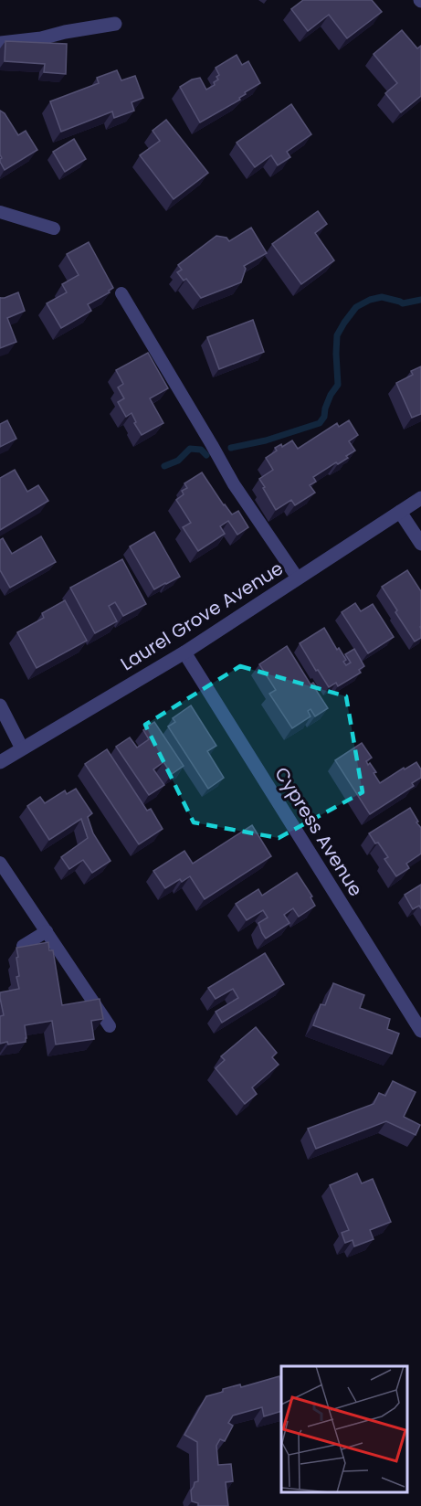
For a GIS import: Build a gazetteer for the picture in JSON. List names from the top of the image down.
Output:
{
  "streets": {
    "street": ["Laurel Grove Avenue", "Cypress Avenue"]
  },
  "crossings": [
    ["Laurel Grove Avenue", "Cypress Avenue"]
  ]
}
